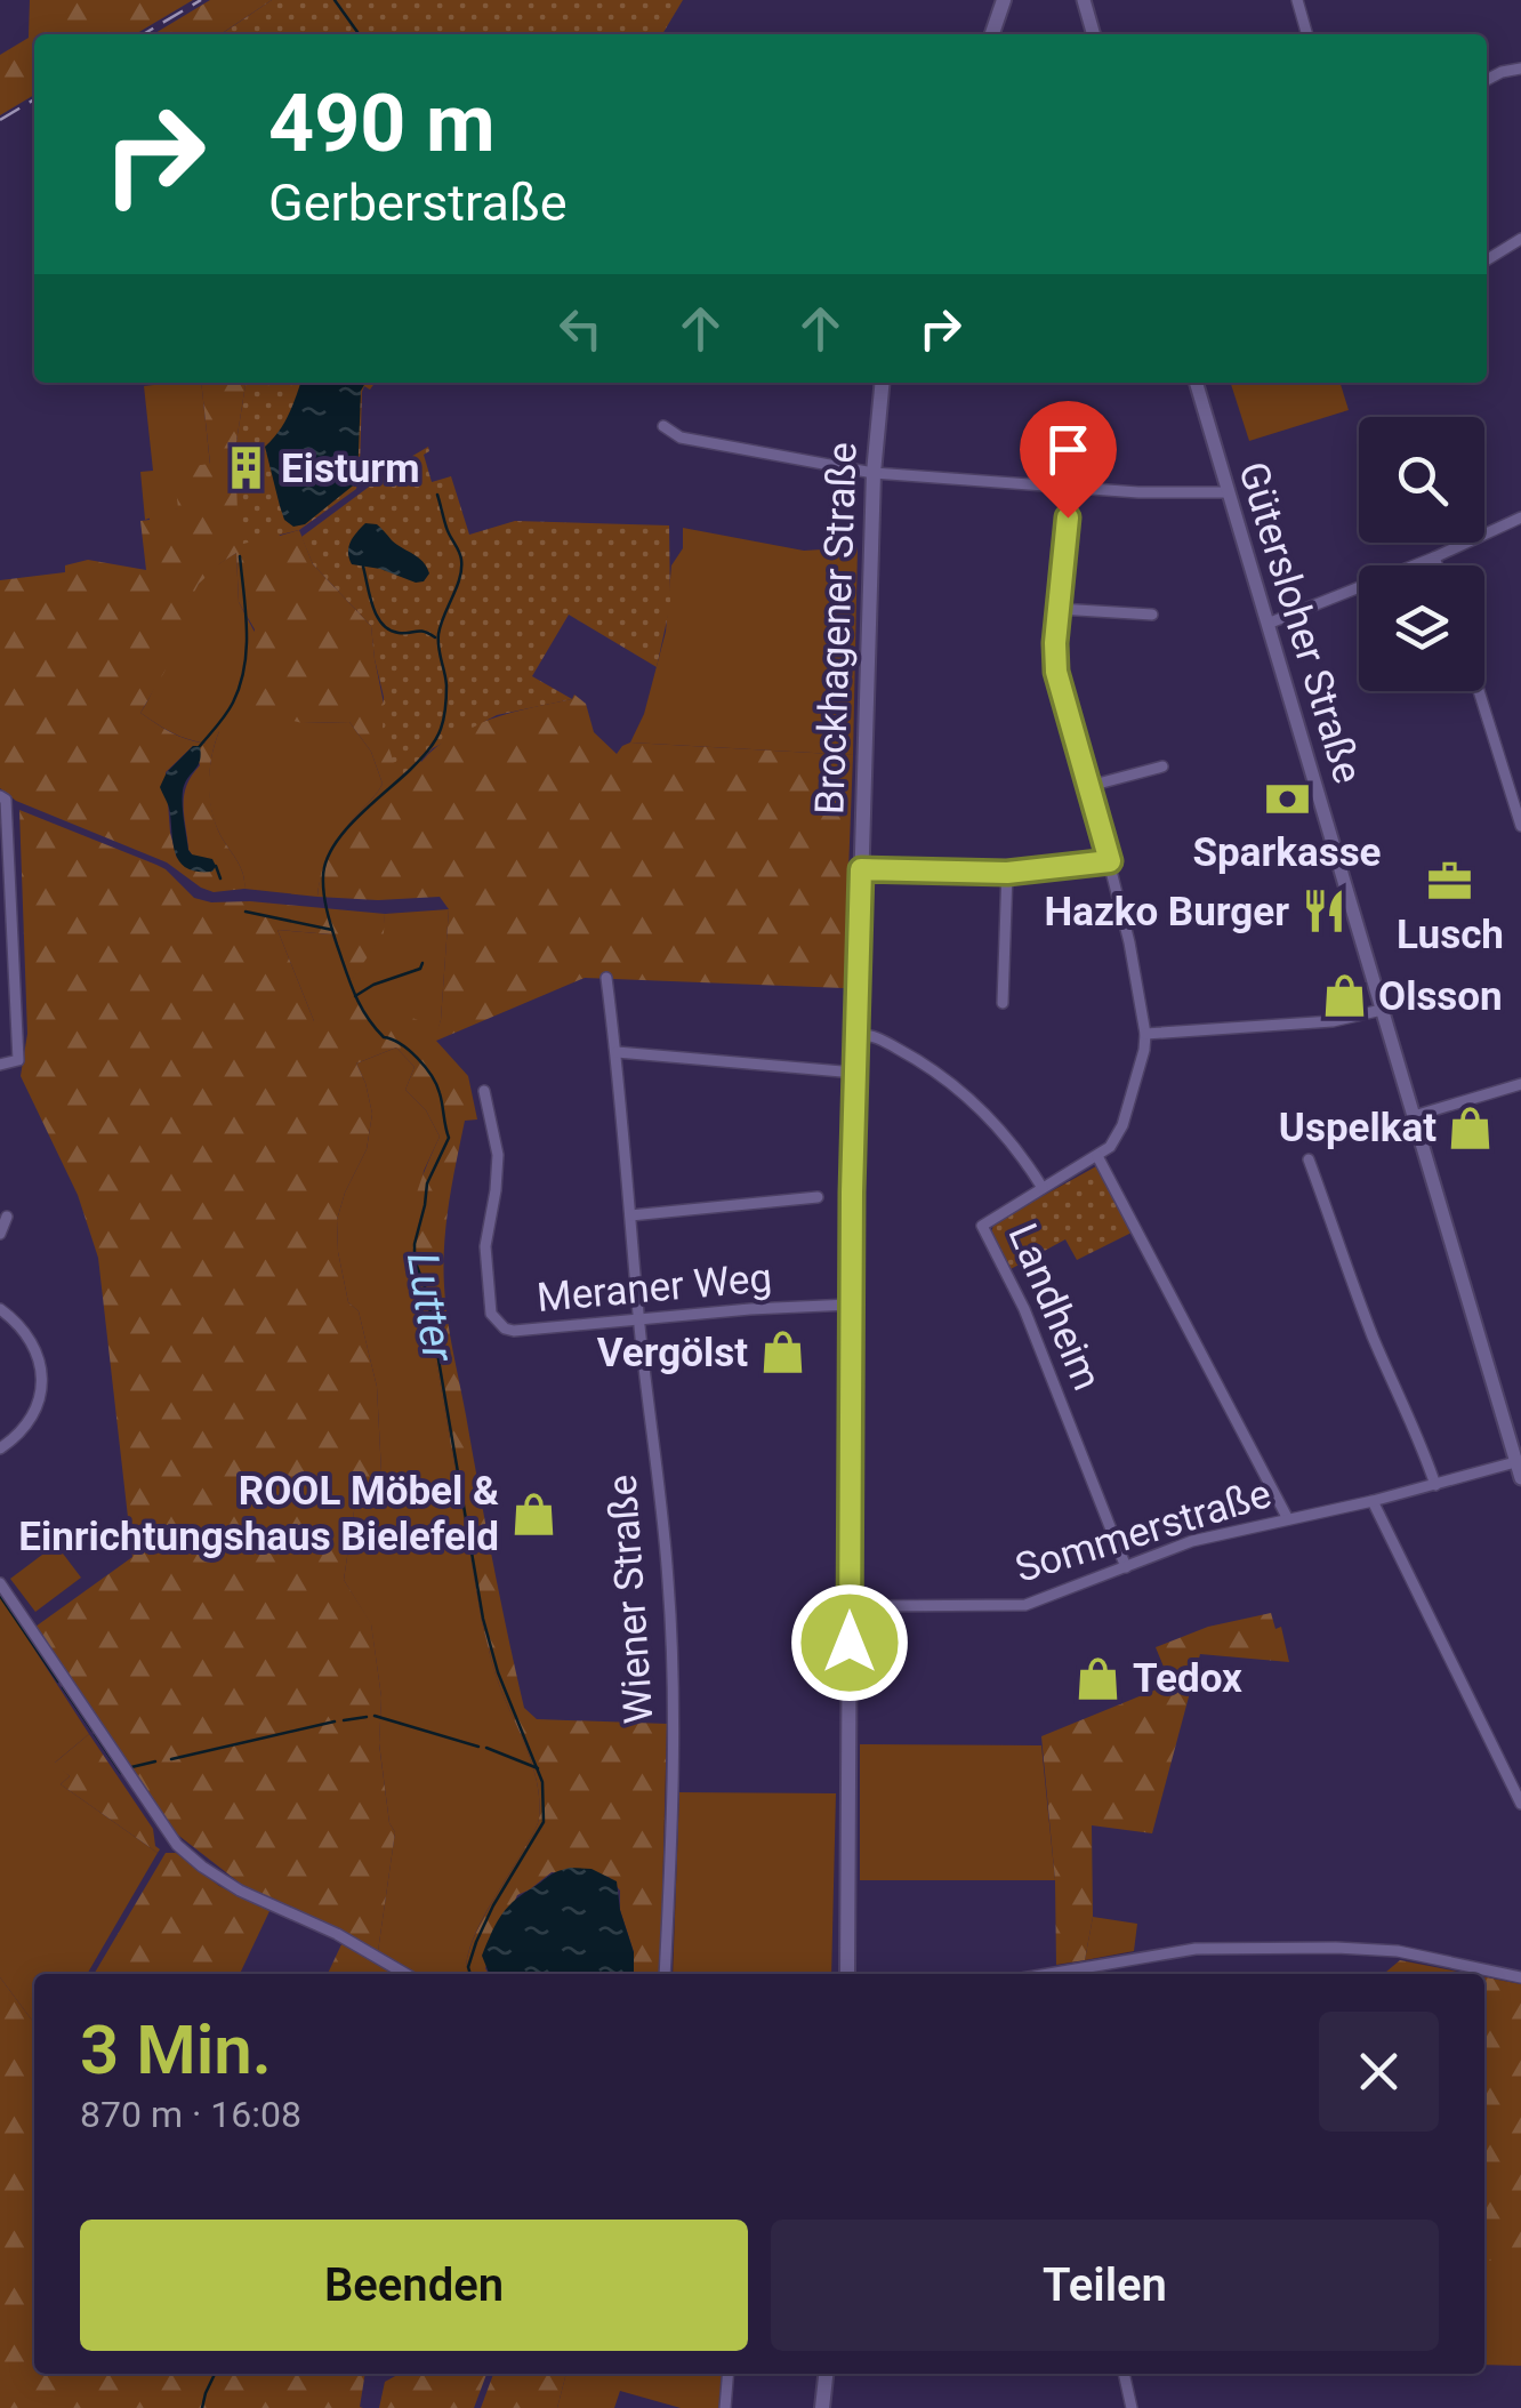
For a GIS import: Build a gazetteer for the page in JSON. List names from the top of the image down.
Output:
{
  "streets": {
    "main road": ["Brockhagener Straße"],
    "street": [
      "Gütersloher Straße",
      "Meraner Weg",
      "Landheim",
      "Sommerstraße",
      "Wiener Straße"
    ]
  },
  "crossings": [
    ["Gütersloher Straße", "Sommerstraße"],
    ["Brockhagener Straße", "Meraner Weg"],
    ["Brockhagener Straße", "Sommerstraße"],
    ["Meraner Weg", "Wiener Straße"],
    ["Landheim", "Sommerstraße"]
  ],
  "water": ["Lutter"],
  "places": {
    "building": ["Eisturm"],
    "bank": ["Sparkasse"],
    "office": ["Lusch"],
    "restaurant": ["Hazko Burger"],
    "shop": [
      "Olsson",
      "Uspelkat",
      "Vergölst",
      "ROOL Möbel & Einrichtungshaus Bielefeld",
      "Tedox"
    ]
  },
  "page": {
    "turn": ["490 m", "Gerberstraße"],
    "heading": ["3 Min.", "870 m · 16:08"],
    "buttons": ["Beenden", "Teilen"]
  }
}
